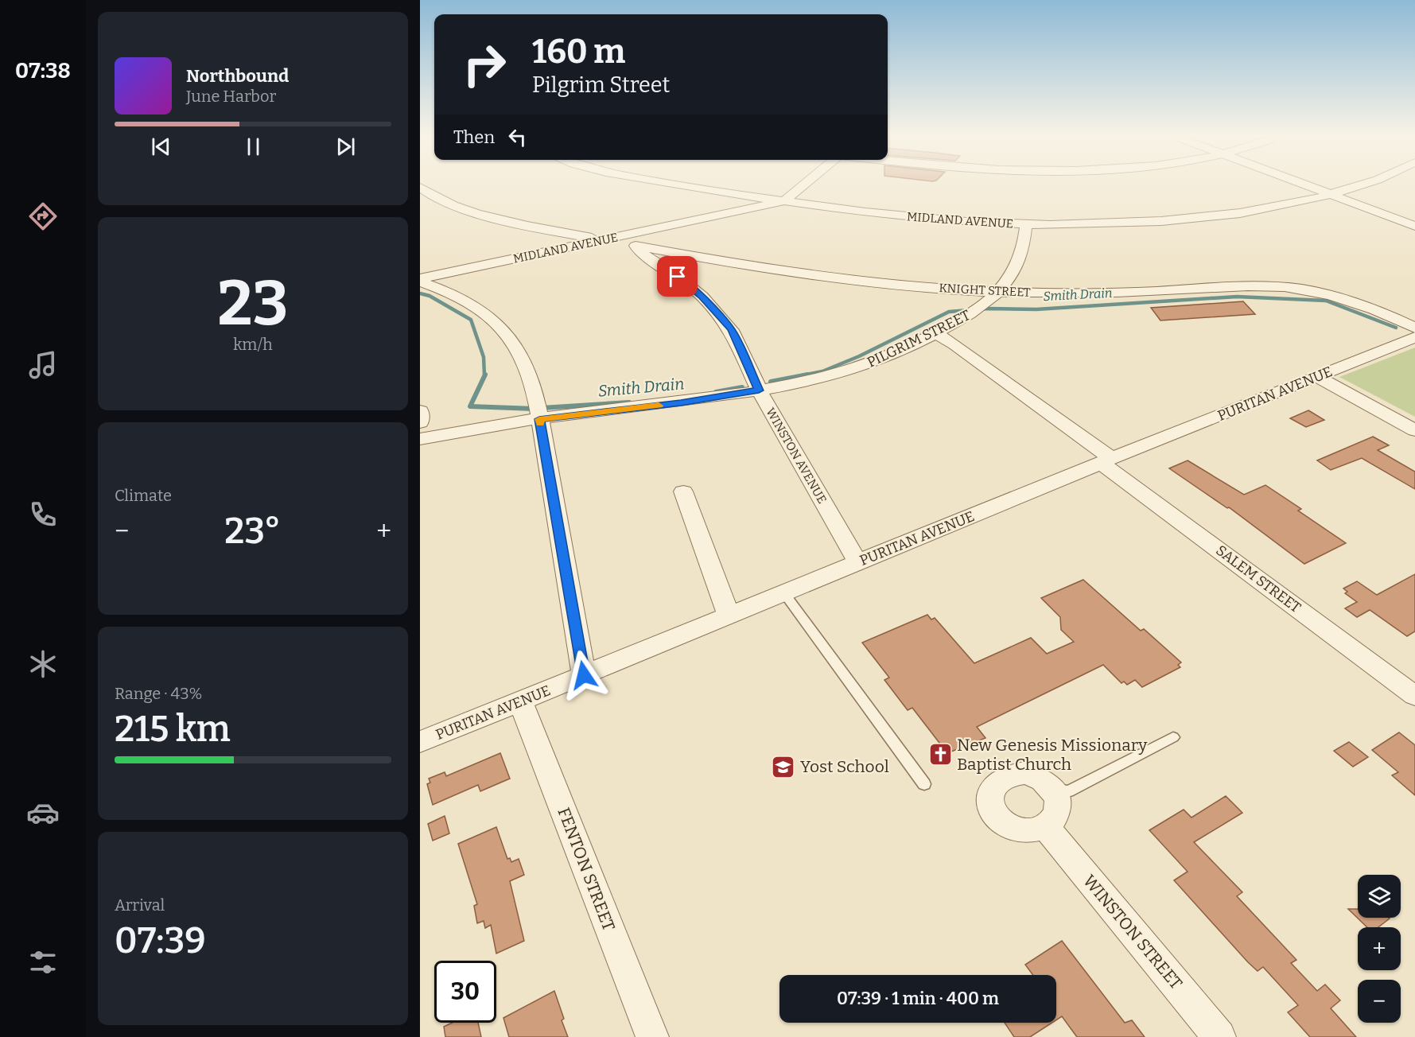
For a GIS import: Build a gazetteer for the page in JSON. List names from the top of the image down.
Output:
{
  "streets": {
    "street": [
      "MIDLAND AVENUE",
      "KNIGHT STREET",
      "PILGRIM STREET",
      "PURITAN AVENUE",
      "WINSTON AVENUE",
      "SALEM STREET",
      "FENTON STREET",
      "WINSTON STREET"
    ]
  },
  "crossings": [
    ["MIDLAND AVENUE", "PILGRIM STREET"],
    ["KNIGHT STREET", "PILGRIM STREET"],
    ["KNIGHT STREET", "WINSTON AVENUE"],
    ["PILGRIM STREET", "WINSTON AVENUE"],
    ["PILGRIM STREET", "SALEM STREET"],
    ["PURITAN AVENUE", "WINSTON AVENUE"],
    ["PURITAN AVENUE", "SALEM STREET"],
    ["PURITAN AVENUE", "FENTON STREET"]
  ],
  "water": ["Smith Drain"],
  "places": {
    "church": ["New Genesis Missionary Baptist Church"],
    "school or university": ["Yost School"]
  },
  "page": {
    "tabs": "07:38",
    "turn": ["160 m", "Pilgrim Street"],
    "song": ["Northbound", "June Harbor"],
    "then": "Then",
    "tile": [
      ["23", "km/h"],
      "Climate",
      ["Range · 43%", "215 km"],
      ["Arrival", "07:39"]
    ],
    "heat": ["−", "23°", "+"],
    "map_buttons": ["+", "−"],
    "limit": "30",
    "trip": "07:39 · 1 min · 400 m"
  }
}
